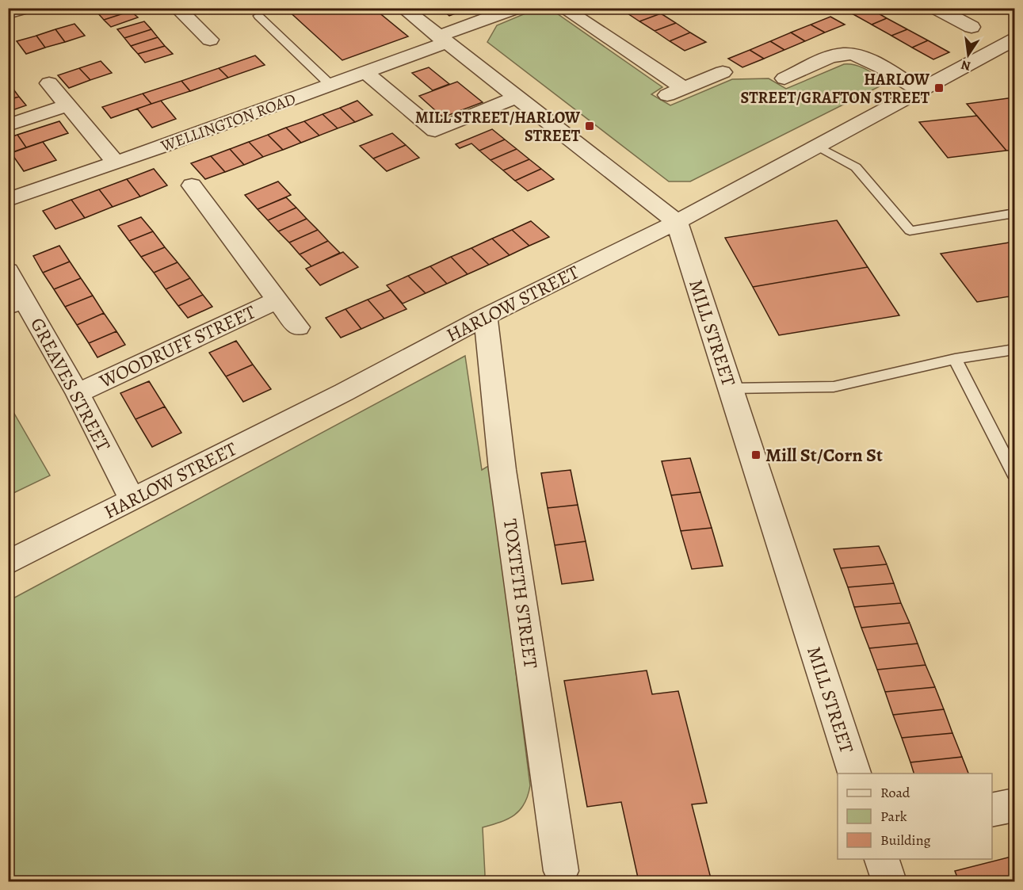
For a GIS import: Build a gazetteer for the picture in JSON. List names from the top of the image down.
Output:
{
  "streets": {
    "street": [
      "WELLINGTON ROAD",
      "HARLOW STREET",
      "MILL STREET",
      "WOODRUFF STREET",
      "GREAVES STREET",
      "TOXTETH STREET"
    ]
  },
  "crossings": [
    ["HARLOW STREET", "MILL STREET"],
    ["HARLOW STREET", "GREAVES STREET"],
    ["HARLOW STREET", "TOXTETH STREET"],
    ["WOODRUFF STREET", "GREAVES STREET"]
  ],
  "places": {
    "transit": ["HARLOW STREET/GRAFTON STREET", "MILL STREET/HARLOW STREET", "Mill St/Corn St"]
  },
  "legend": ["Road", "Park", "Building"],
  "north": "bottom"
}
